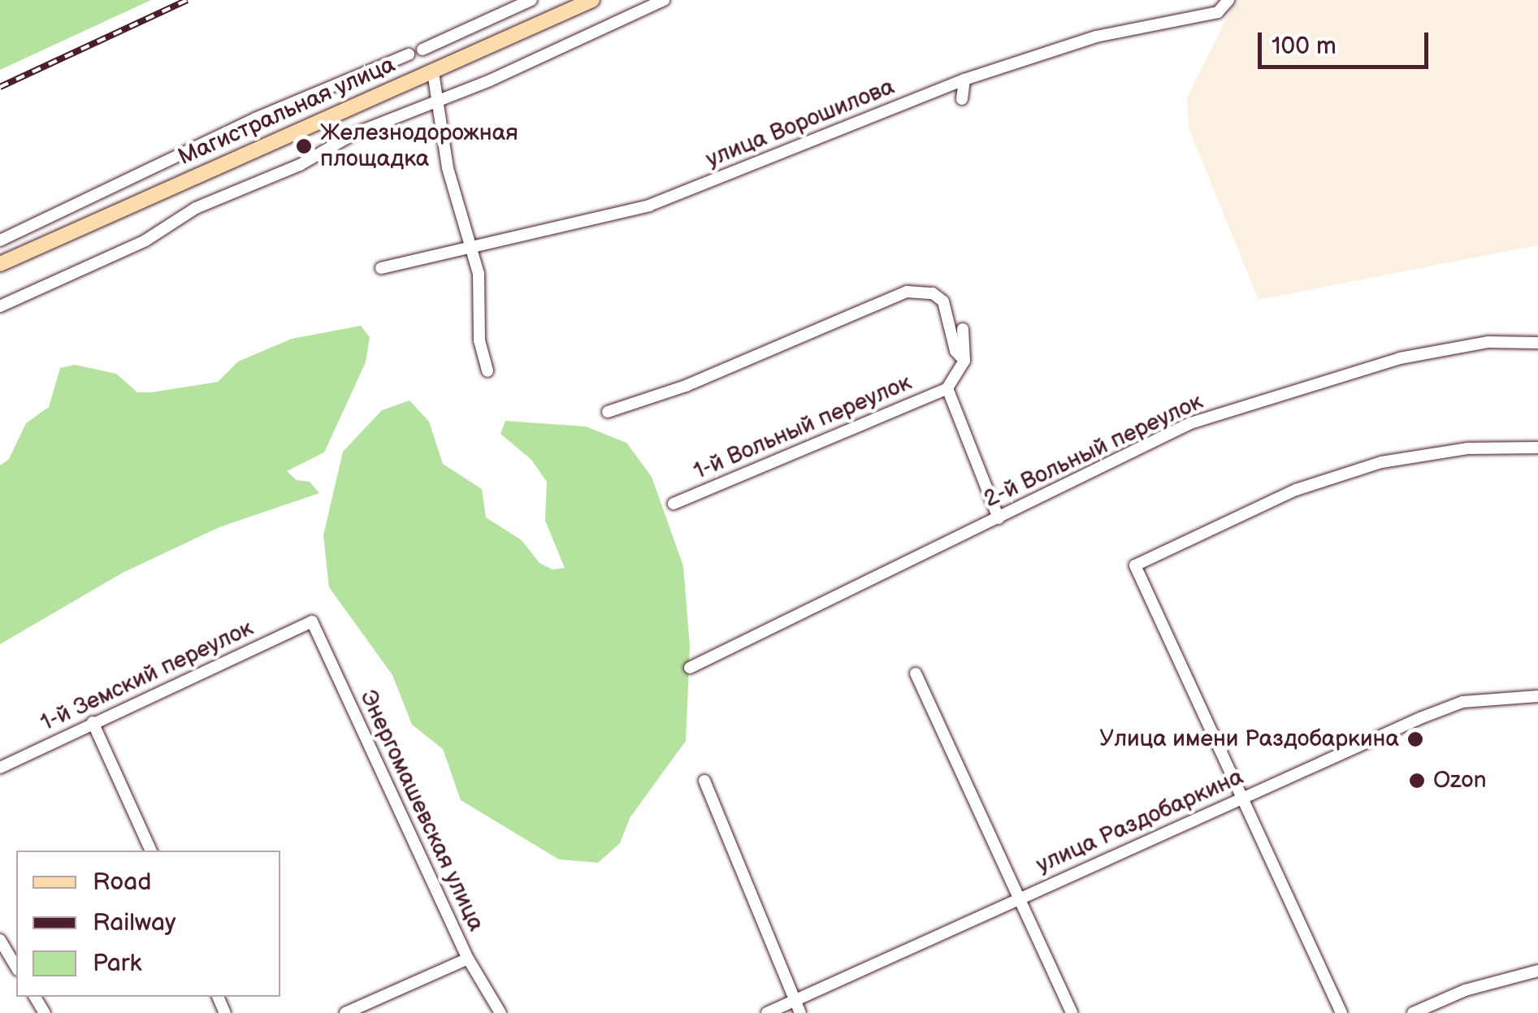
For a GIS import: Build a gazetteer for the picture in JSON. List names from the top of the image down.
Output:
{
  "streets": {
    "main road": ["Магистральная улица"],
    "street": [
      "улица Ворошилова",
      "1-й Вольный переулок",
      "2-й Вольный переулок",
      "1-й Земский переулок",
      "Энергомашевская улица",
      "улица Раздобаркина"
    ]
  },
  "crossings": [
    ["1-й Земский переулок", "Энергомашевская улица"]
  ],
  "places": ["Железнодорожная площадка", "Улица имени Раздобаркина", "Ozon"],
  "legend": ["Road", "Railway", "Park"],
  "scale_bar": "100 m"
}
